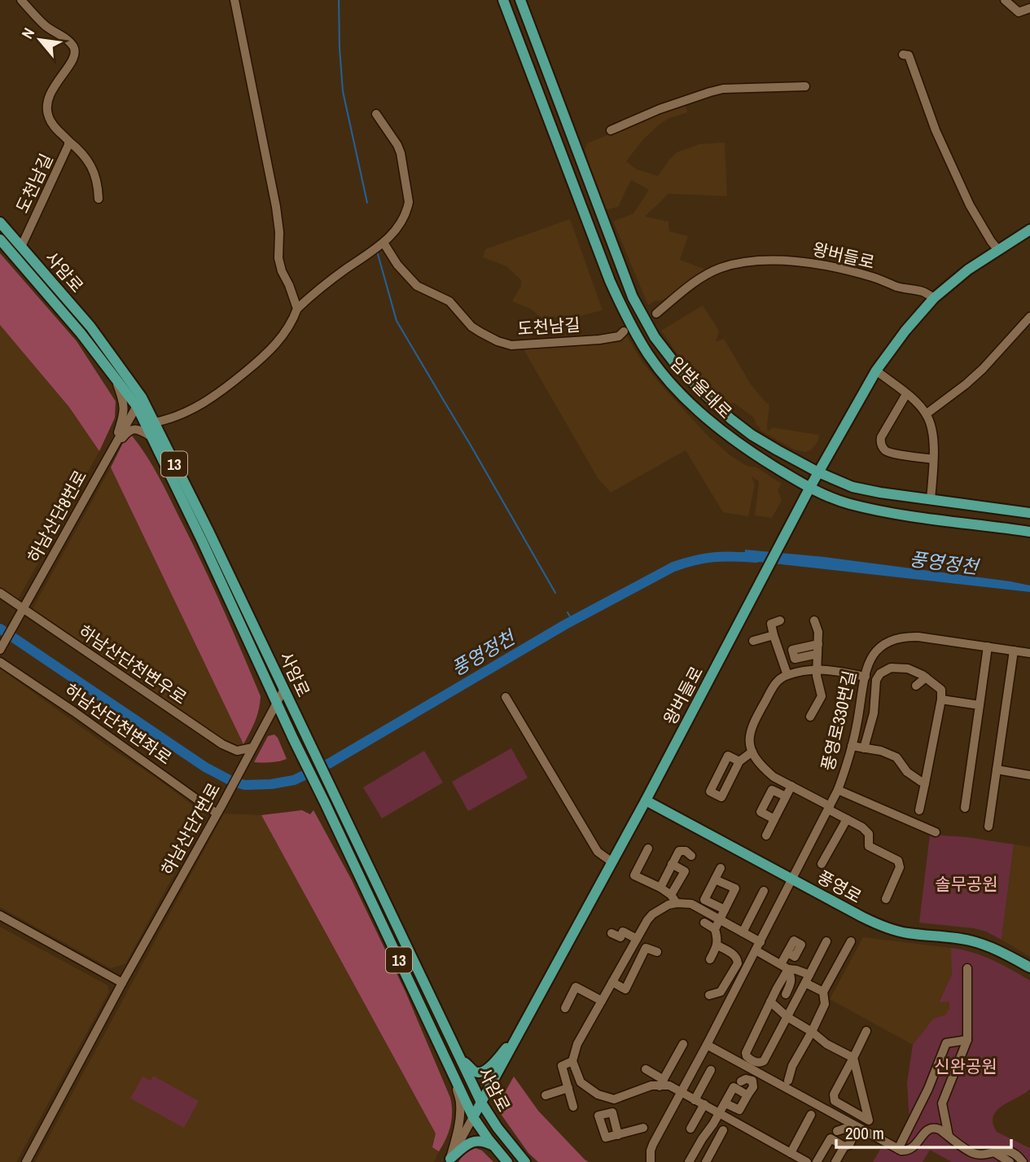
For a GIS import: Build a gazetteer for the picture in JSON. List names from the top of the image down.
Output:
{
  "streets": {
    "main road": [
      "왕버들로",
      "사암로",
      "임방울대로",
      "13",
      "풍영로"
    ],
    "street": [
      "도천남길",
      "하남산단8번로",
      "하남산단천변우로",
      "풍영로330번길",
      "하남산단천변좌로",
      "하남산단7번로"
    ]
  },
  "crossings": [
    ["도천남길", "사암로"],
    ["왕버들로", "사암로"],
    ["왕버들로", "임방울대로"],
    ["왕버들로", "풍영로"],
    ["사암로", "하남산단8번로"],
    ["사암로", "하남산단7번로"],
    ["하남산단8번로", "하남산단천변우로"],
    ["하남산단천변우로", "하남산단7번로"],
    ["풍영로330번길", "풍영로"],
    ["하남산단천변좌로", "하남산단7번로"]
  ],
  "water": ["풍영정천"],
  "parks": ["솔무공원", "신완공원"],
  "scale_bar": "200 m",
  "north": "top left"
}
